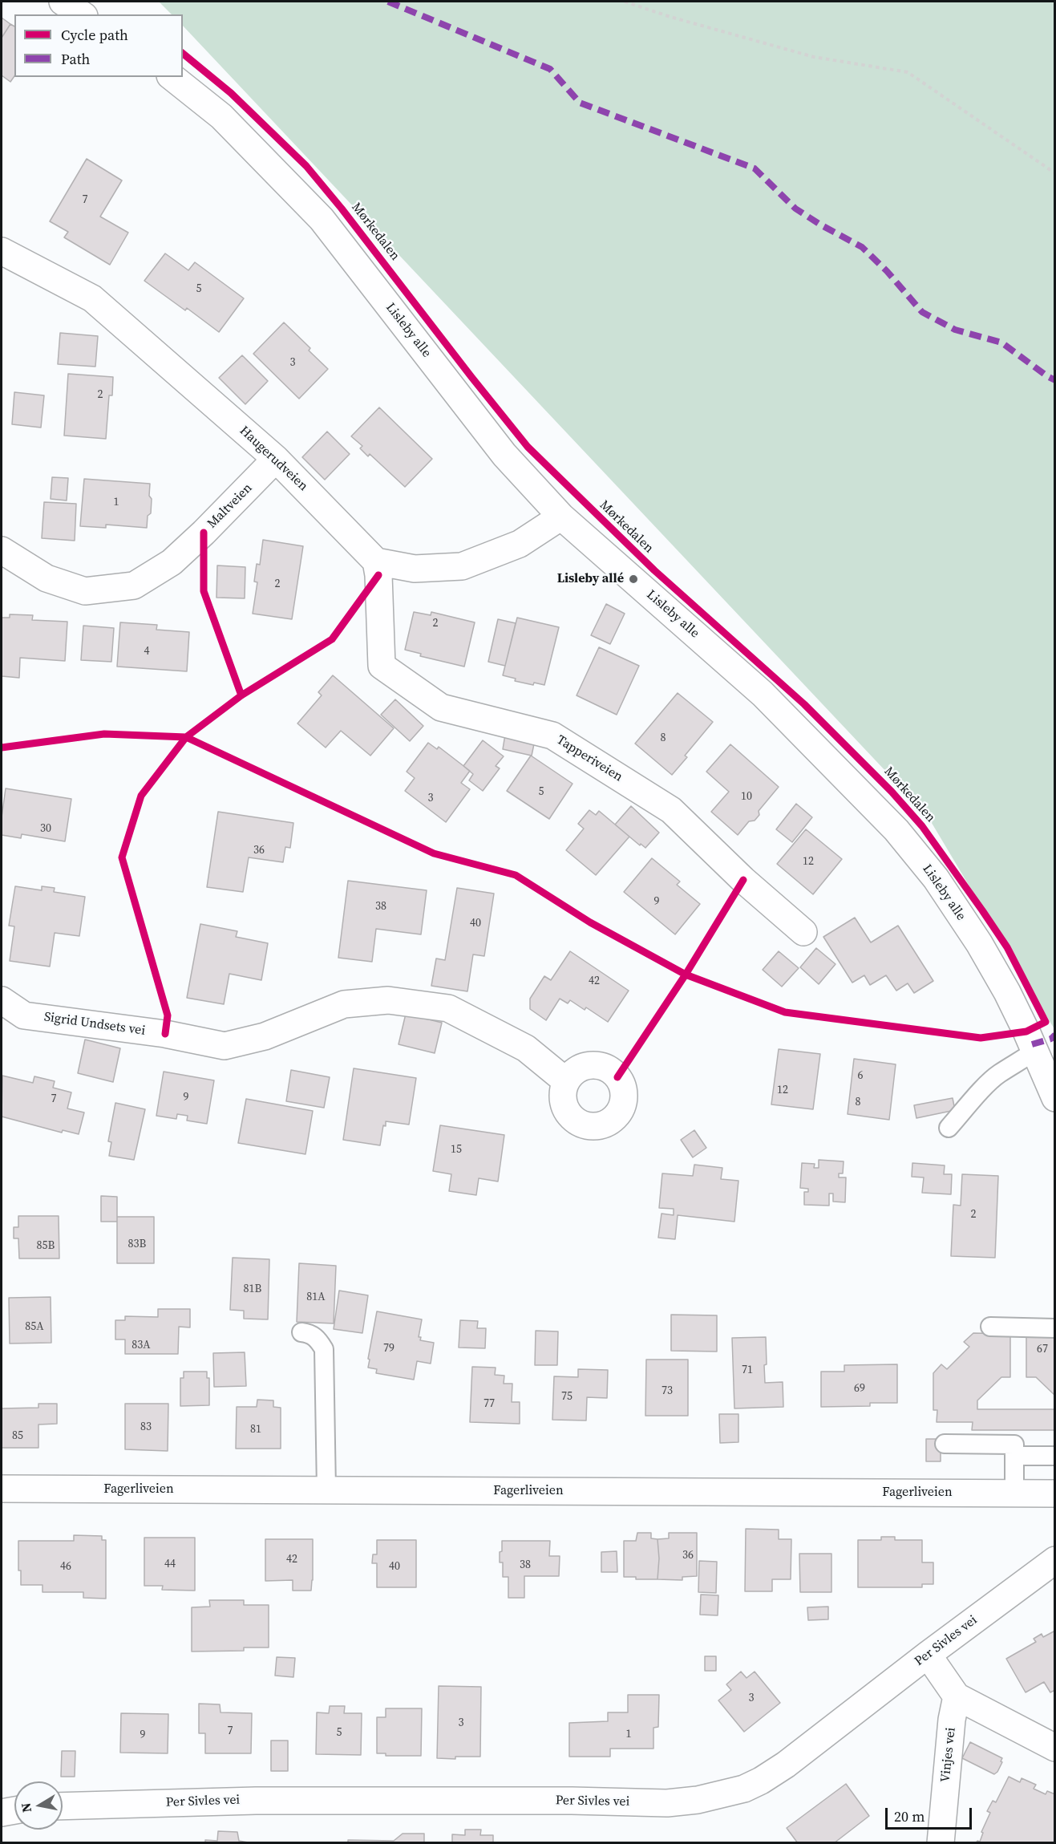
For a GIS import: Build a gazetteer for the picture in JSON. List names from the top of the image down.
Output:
{
  "streets": {
    "street": [
      "Lisleby alle",
      "Haugerudveien",
      "Maltveien",
      "Tapperiveien",
      "Sigrid Undsets vei",
      "Fagerliveien",
      "Per Sivles vei",
      "Vinjes vei"
    ],
    "cycle path": ["Mørkedalen"]
  },
  "crossings": [
    ["Haugerudveien", "Maltveien"],
    ["Haugerudveien", "Tapperiveien"]
  ],
  "places": ["Lisleby allé"],
  "house_numbers": [
    "7",
    "5",
    "3",
    "2",
    "1",
    "2",
    "2",
    "4",
    "8",
    "5",
    "10",
    "3",
    "30",
    "36",
    "12",
    "9",
    "38",
    "40",
    "42",
    "6",
    "12",
    "9",
    "7",
    "8",
    "15",
    "2",
    "83B",
    "85B",
    "81B",
    "81A",
    "85A",
    "83A",
    "79",
    "67",
    "71",
    "69",
    "73",
    "75",
    "77",
    "83",
    "81",
    "85",
    "36",
    "42",
    "44",
    "38",
    "46",
    "40",
    "3",
    "3",
    "7",
    "5",
    "1",
    "9"
  ],
  "legend": ["Cycle path", "Path"],
  "scale_bar": "20 m",
  "north": "left"
}
